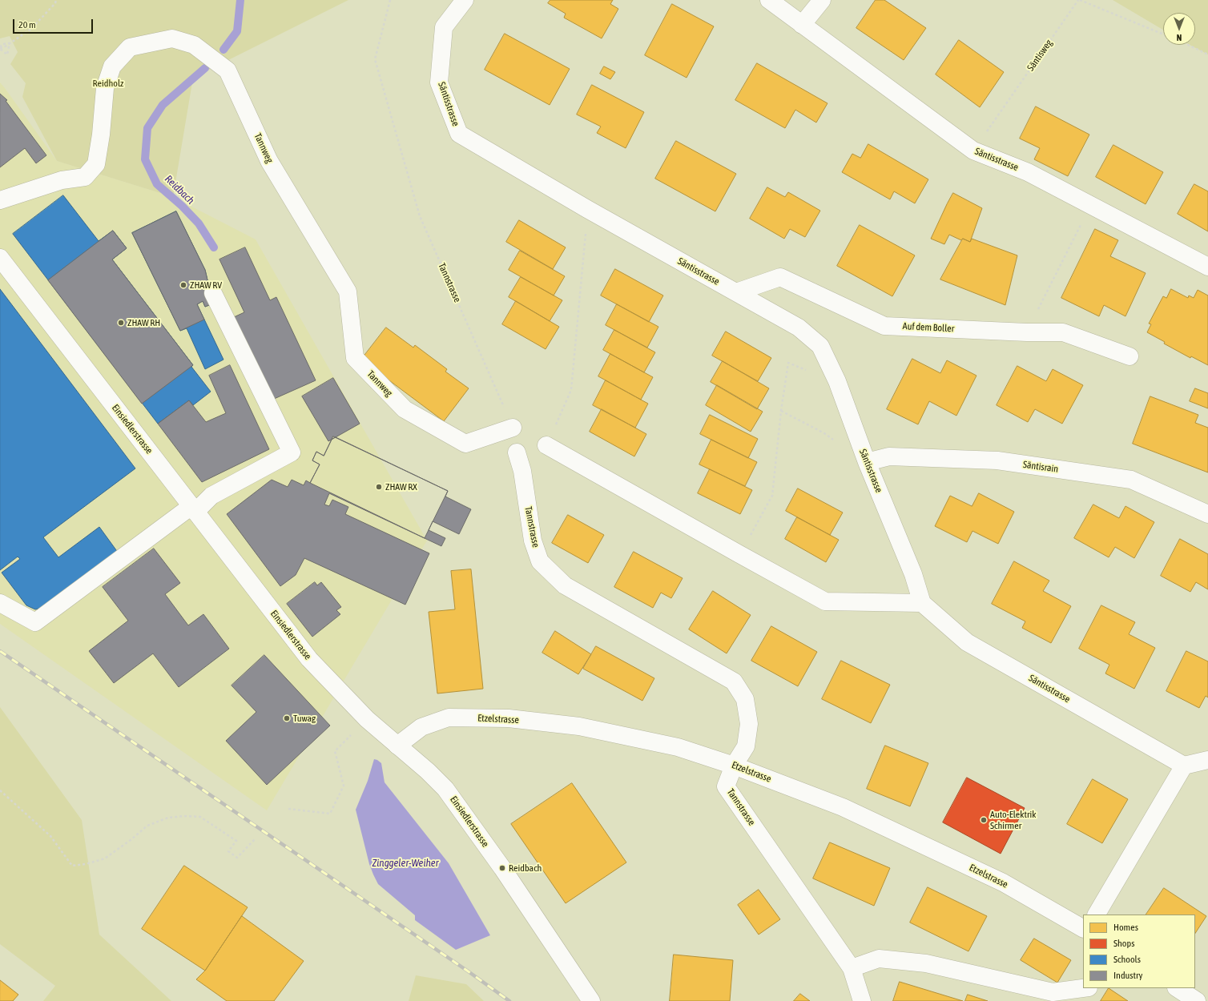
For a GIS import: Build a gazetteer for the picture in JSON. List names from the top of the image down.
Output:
{
  "streets": {
    "street": [
      "Säntisstrasse",
      "Tannweg",
      "Tannstrasse",
      "Auf dem Boller",
      "Einsiedlerstrasse",
      "Säntisrain",
      "Etzelstrasse"
    ],
    "path": ["Säntisweg"]
  },
  "crossings": [
    ["Säntisstrasse", "Auf dem Boller"],
    ["Säntisstrasse", "Säntisrain"],
    ["Tannweg", "Tannstrasse"],
    ["Tannstrasse", "Etzelstrasse"],
    ["Einsiedlerstrasse", "Etzelstrasse"]
  ],
  "water": ["Reidbach", "Zinggeler-Weiher"],
  "parks": ["Reidholz"],
  "places": [
    "ZHAW RV",
    "ZHAW RH",
    "ZHAW RX",
    "Tuwag",
    "Auto-Elektrik Schirmer",
    "Reidbach"
  ],
  "legend": [
    "Homes",
    "Shops",
    "Schools",
    "Industry"
  ],
  "scale_bar": "20 m",
  "north": "bottom"
}
